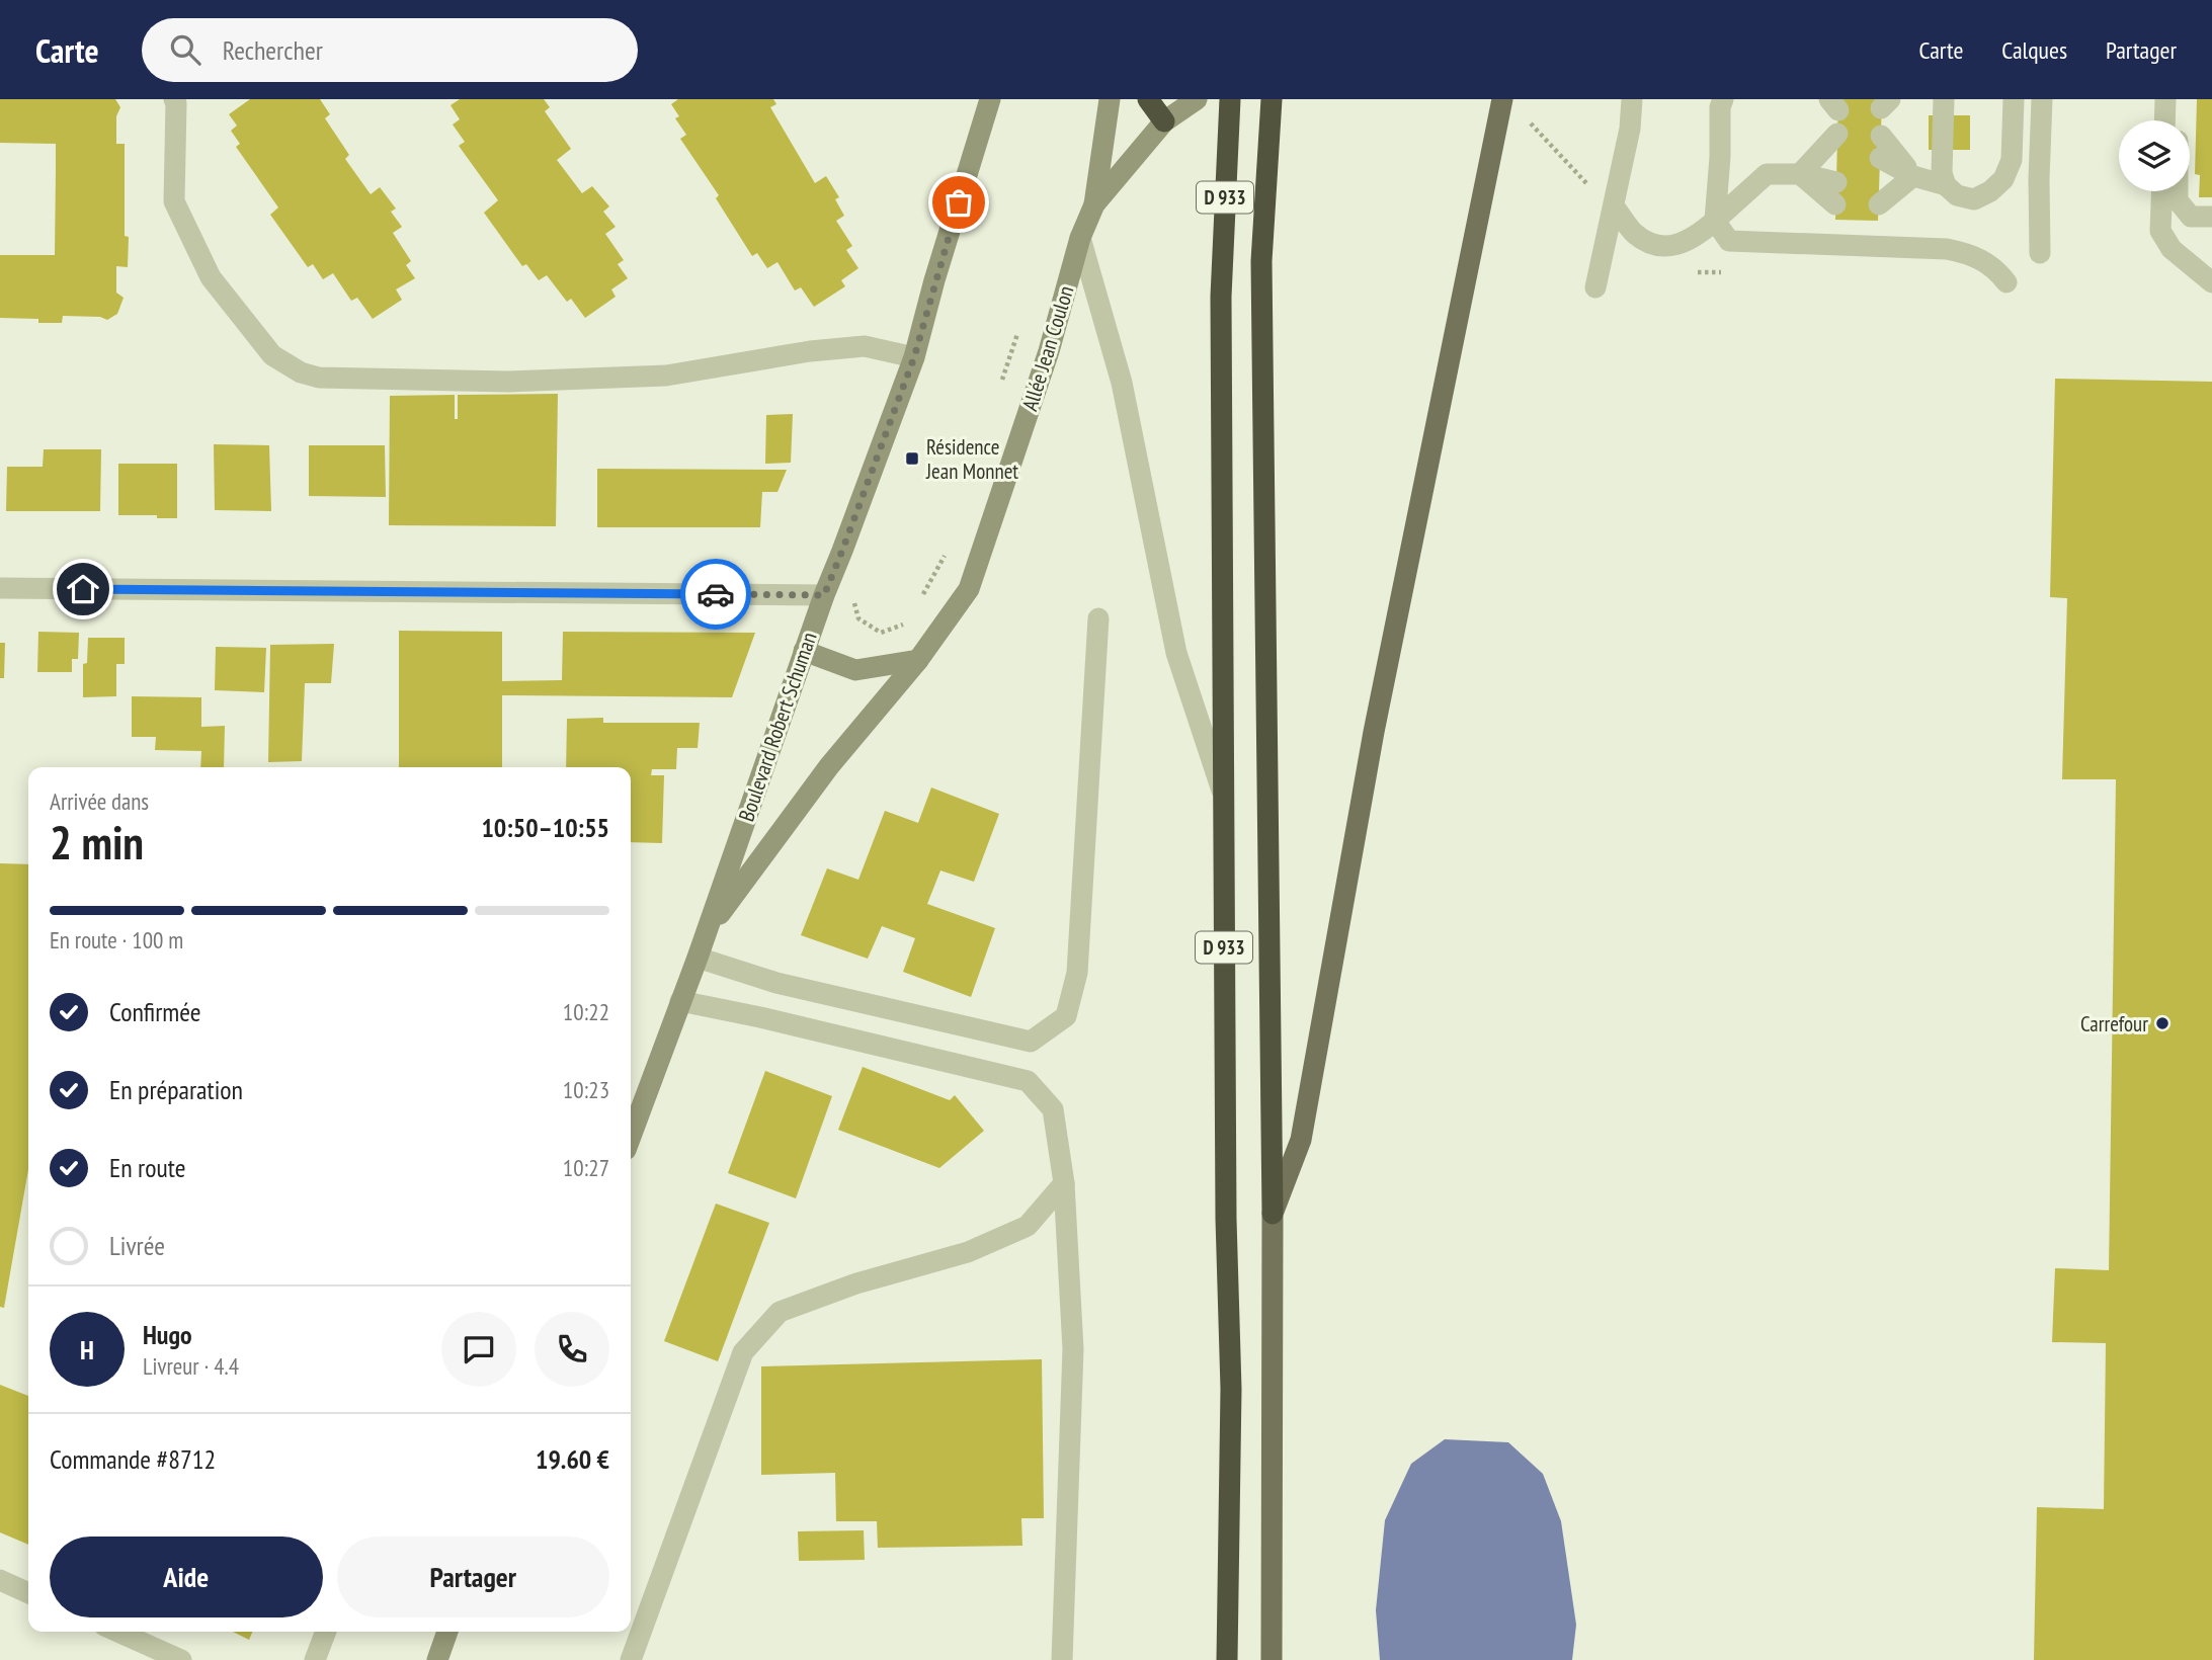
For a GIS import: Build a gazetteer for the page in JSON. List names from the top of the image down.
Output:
{
  "streets": {
    "highway": ["D 933"],
    "street": ["Allée Jean Coulon", "Boulevard Robert Schuman"]
  },
  "crossings": [
    ["Allée Jean Coulon", "Boulevard Robert Schuman"]
  ],
  "places": {
    "transit": ["Résidence Jean Monnet"],
    "other": ["Carrefour"]
  },
  "page": {
    "header": "Carte",
    "search": "Rechercher",
    "nav": ["Carte", "Calques", "Partager"],
    "heading": ["2 min", "Arrivée dans", "10:50–10:55"],
    "panel": [
      "Hugo",
      "Livreur · 4.4",
      "Commande #8712",
      "19.60 €"
    ],
    "bar": "En route · 100 m",
    "list": [
      ["Confirmée", "10:22"],
      ["En préparation", "10:23"],
      ["En route", "10:27"],
      "Livrée"
    ],
    "round": "H",
    "buttons": ["Aide", "Partager"]
  }
}
